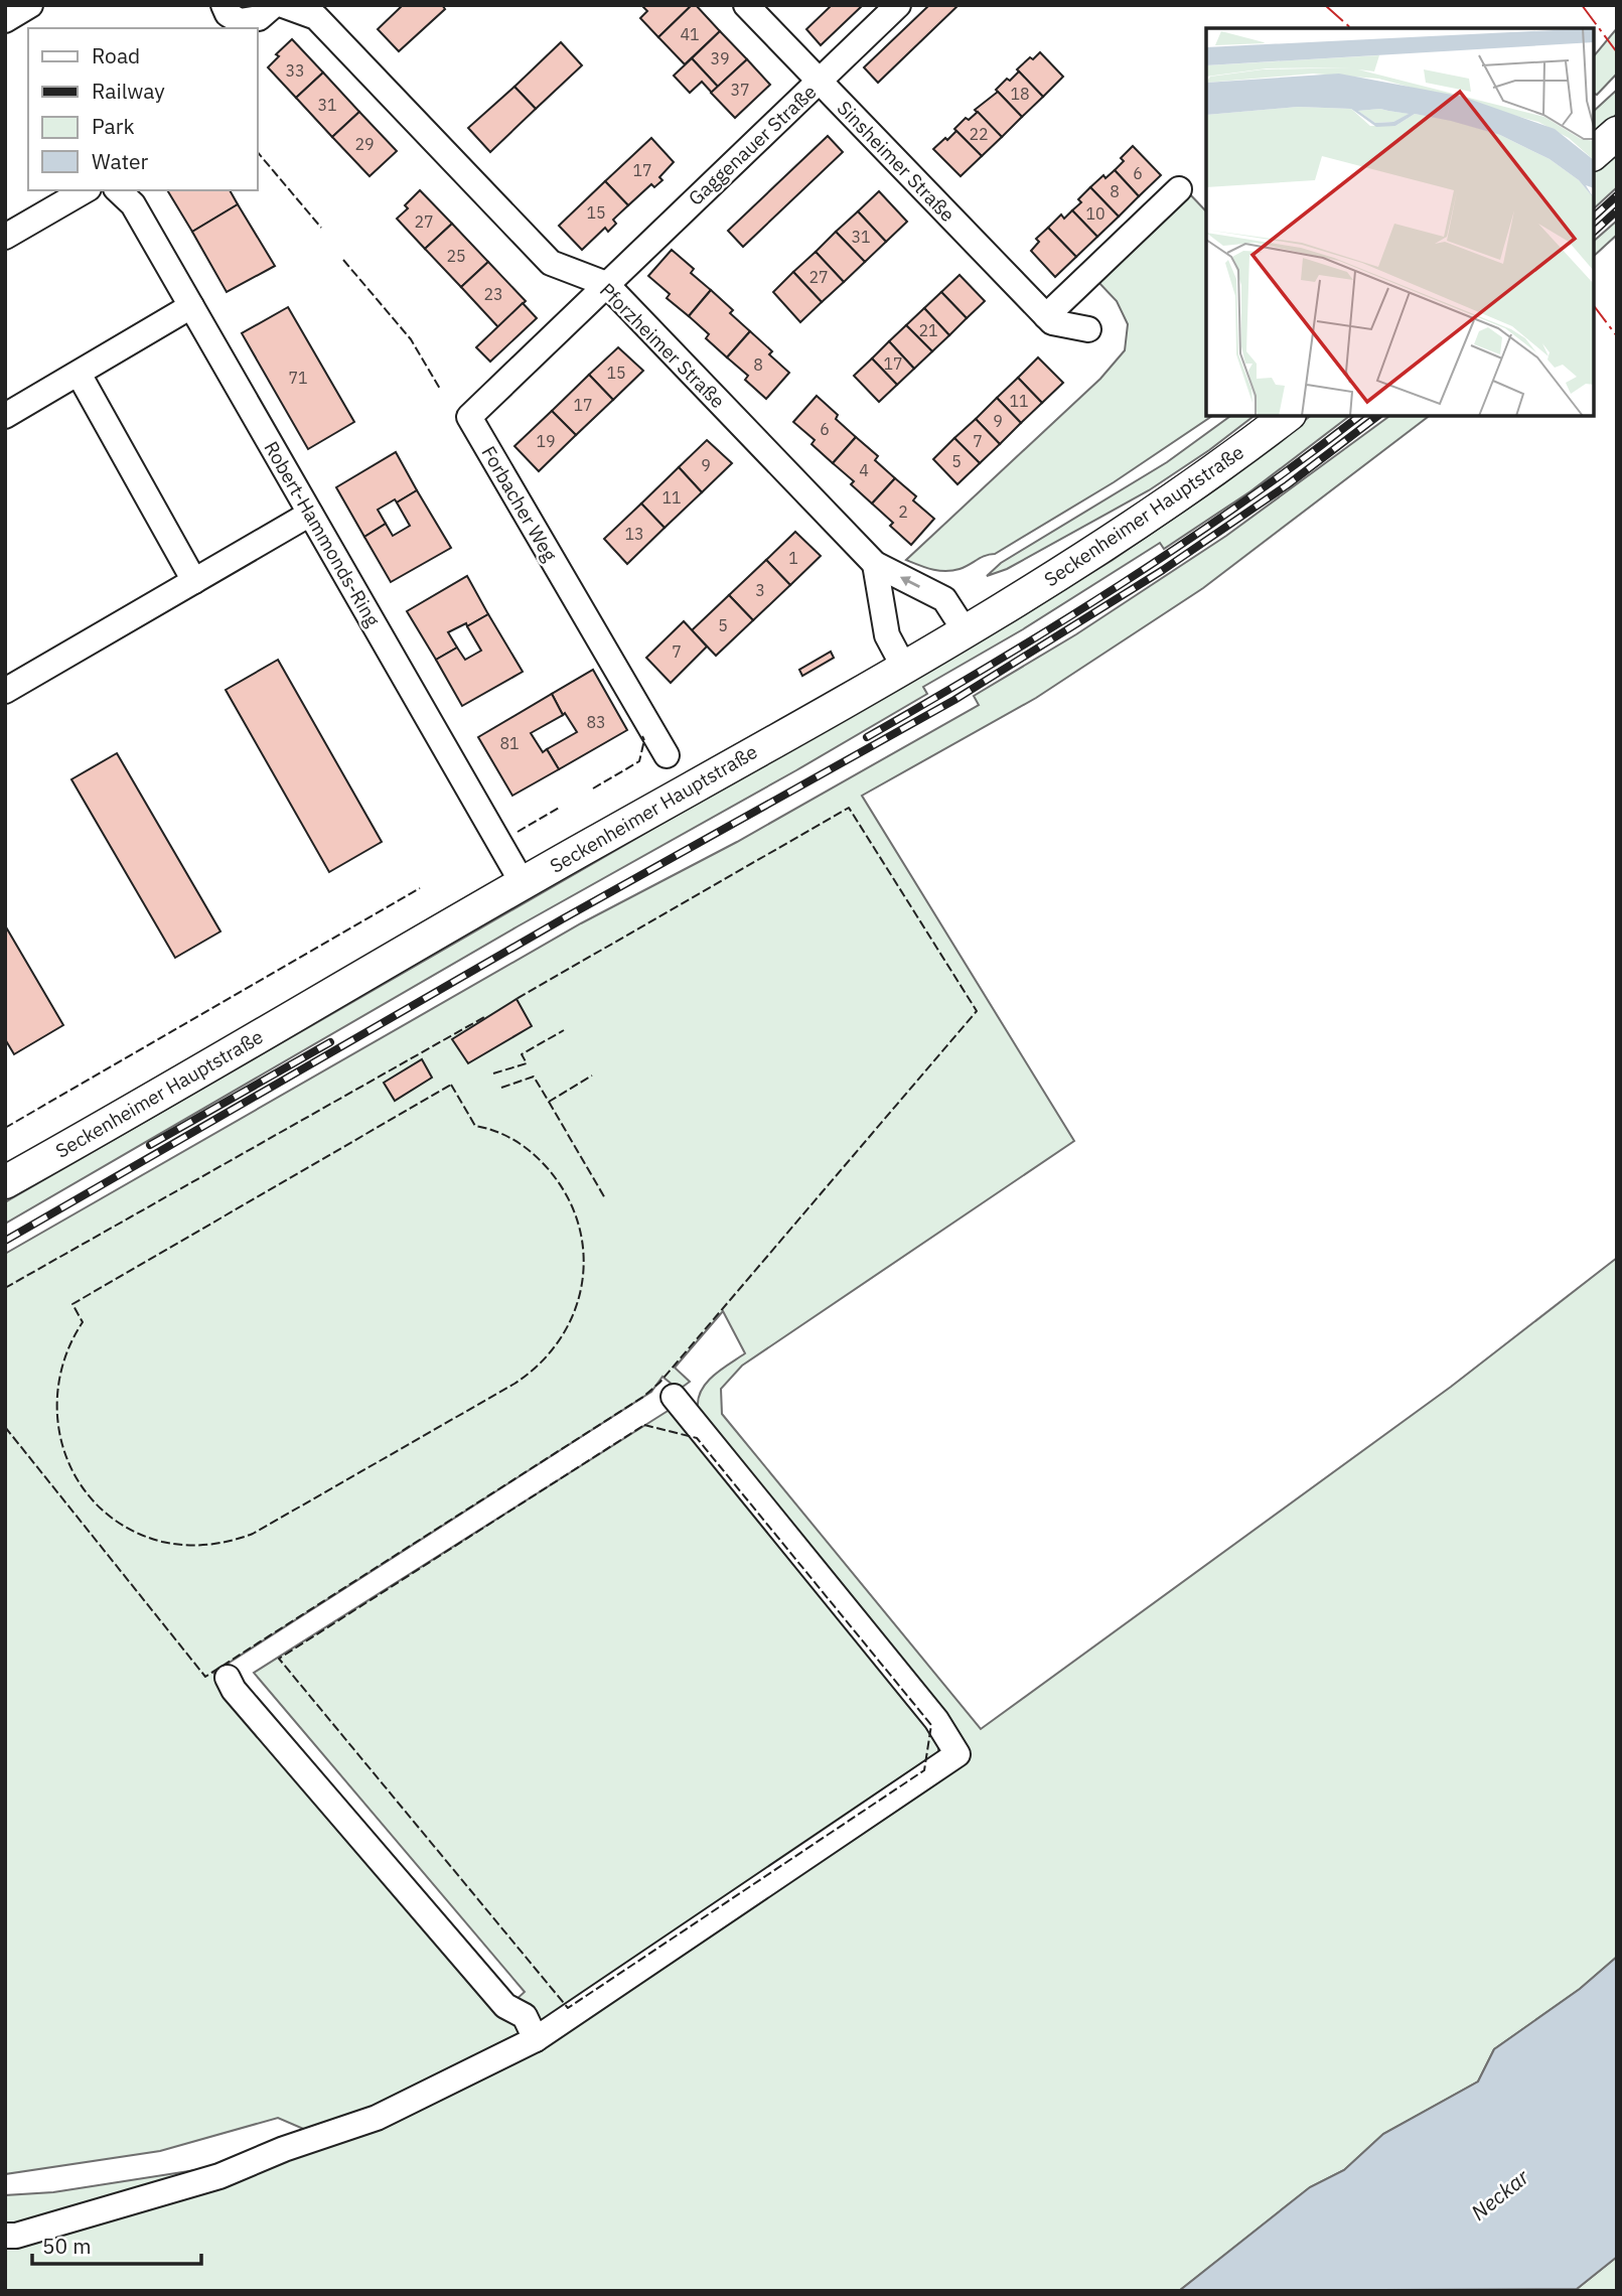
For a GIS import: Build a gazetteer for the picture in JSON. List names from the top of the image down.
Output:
{
  "streets": {
    "main road": ["Seckenheimer Hauptstraße"],
    "street": [
      "Gaggenauer Straße",
      "Sinsheimer Straße",
      "Pforzheimer Straße",
      "Forbacher Weg",
      "Robert-Hammonds-Ring"
    ]
  },
  "crossings": [
    ["Gaggenauer Straße", "Sinsheimer Straße"],
    ["Gaggenauer Straße", "Pforzheimer Straße"],
    ["Gaggenauer Straße", "Forbacher Weg"],
    ["Pforzheimer Straße", "Forbacher Weg"],
    ["Pforzheimer Straße", "Seckenheimer Hauptstraße"],
    ["Seckenheimer Hauptstraße", "Robert-Hammonds-Ring"]
  ],
  "water": ["Neckar"],
  "house_numbers": [
    "41",
    "39",
    "33",
    "37",
    "18",
    "31",
    "22",
    "29",
    "17",
    "6",
    "8",
    "15",
    "10",
    "27",
    "31",
    "25",
    "27",
    "23",
    "21",
    "17",
    "8",
    "15",
    "71",
    "11",
    "17",
    "9",
    "6",
    "19",
    "7",
    "5",
    "9",
    "4",
    "11",
    "2",
    "13",
    "1",
    "3",
    "5",
    "7",
    "83",
    "81"
  ],
  "legend": [
    "Road",
    "Railway",
    "Park",
    "Water"
  ],
  "scale_bar": "50 m"
}
